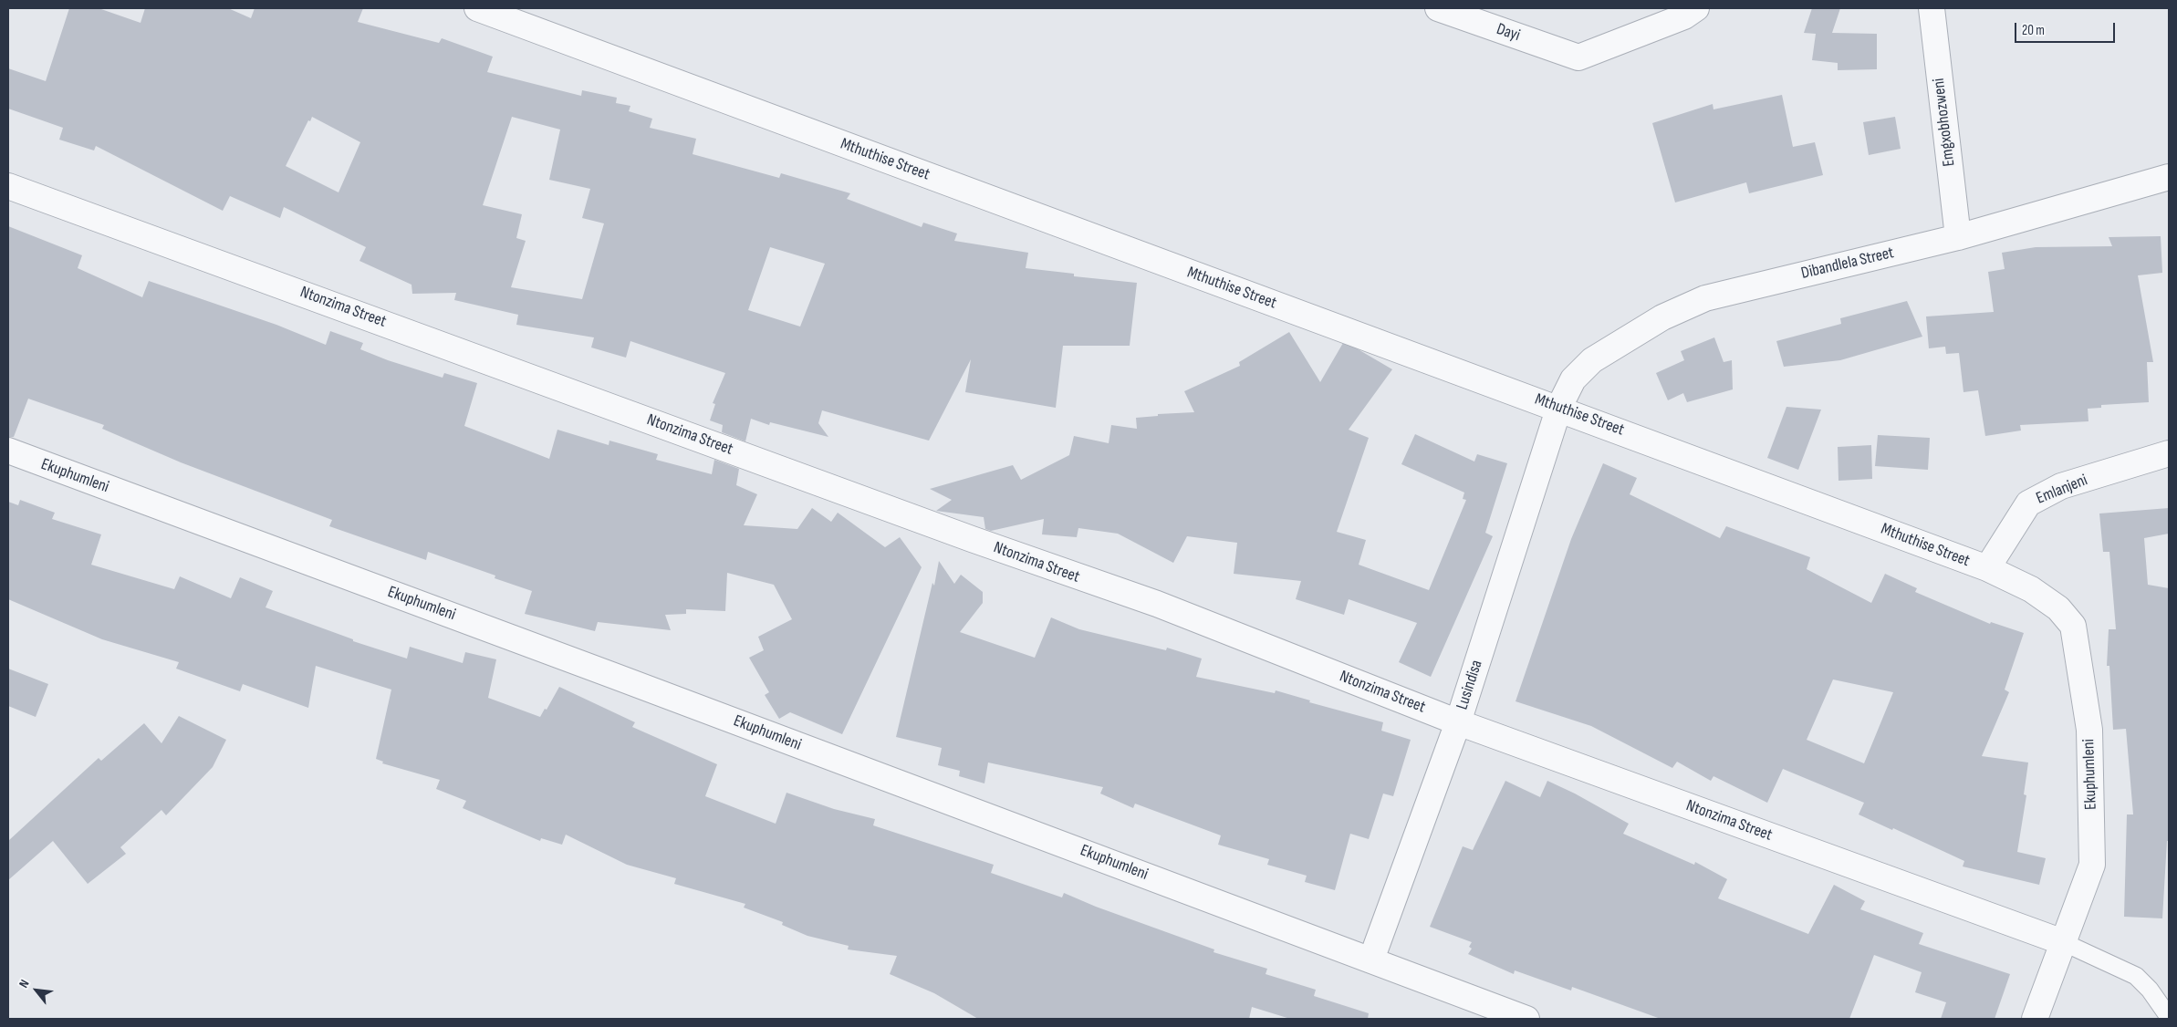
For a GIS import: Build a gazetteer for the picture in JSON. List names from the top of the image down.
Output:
{
  "streets": {
    "street": [
      "Dayi",
      "Emgxobhozweni",
      "Mthuthise Street",
      "Dibandlela Street",
      "Ntonzima Street",
      "Ekuphumleni",
      "Emlanjeni",
      "Lusindisa"
    ]
  },
  "crossings": [
    ["Emgxobhozweni", "Dibandlela Street"],
    ["Mthuthise Street", "Dibandlela Street"],
    ["Mthuthise Street", "Ekuphumleni"],
    ["Mthuthise Street", "Emlanjeni"],
    ["Mthuthise Street", "Lusindisa"],
    ["Dibandlela Street", "Lusindisa"],
    ["Ntonzima Street", "Ekuphumleni"],
    ["Ntonzima Street", "Lusindisa"],
    ["Ekuphumleni", "Emlanjeni"],
    ["Ekuphumleni", "Lusindisa"]
  ],
  "scale_bar": "20 m",
  "north": "top left"
}
